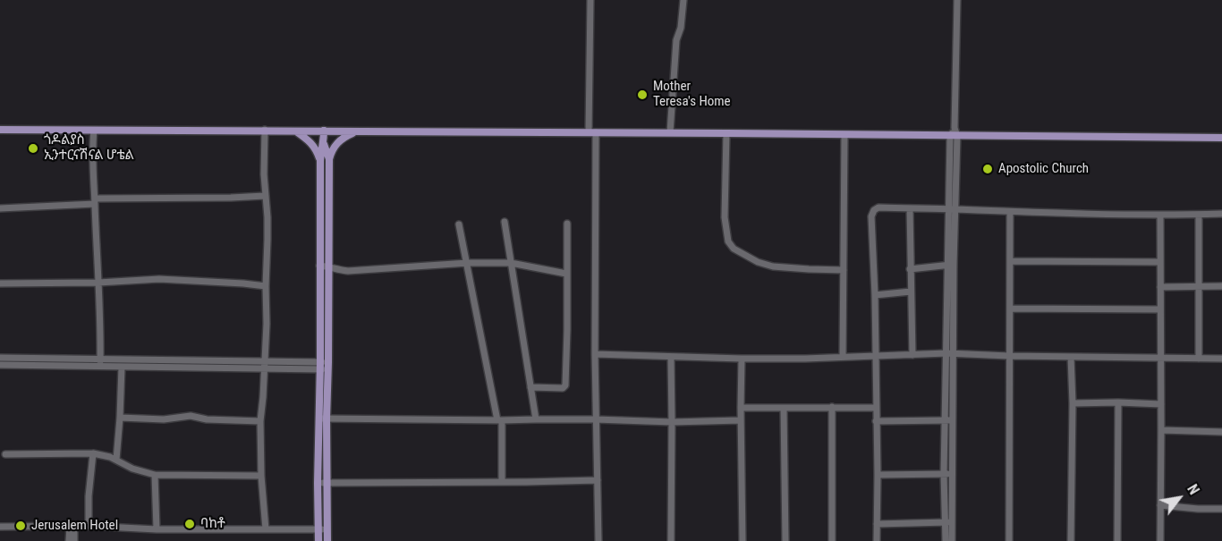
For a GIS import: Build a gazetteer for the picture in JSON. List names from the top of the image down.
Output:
{
  "places": [
    "Mother Teresa's Home",
    "ጎዶልያስ ኢንተርናሽናል ሆቴል",
    "Apostolic Church",
    "ባከቶ",
    "Jerusalem Hotel"
  ],
  "north": "top right"
}
